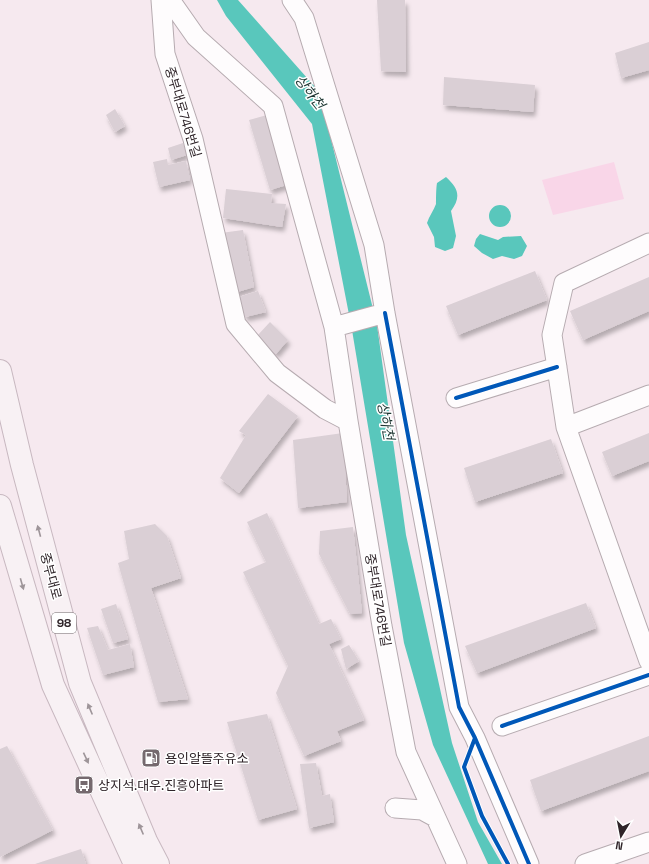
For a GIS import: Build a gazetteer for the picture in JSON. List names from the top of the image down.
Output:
{
  "streets": {
    "main road": ["중부대로", "98"],
    "street": ["중부대로746번길"]
  },
  "water": ["상하천"],
  "places": {
    "fuel station": ["용인알뜰주유소"],
    "bus stop": ["상지석.대우.진흥아파트"]
  },
  "north": "bottom"
}
